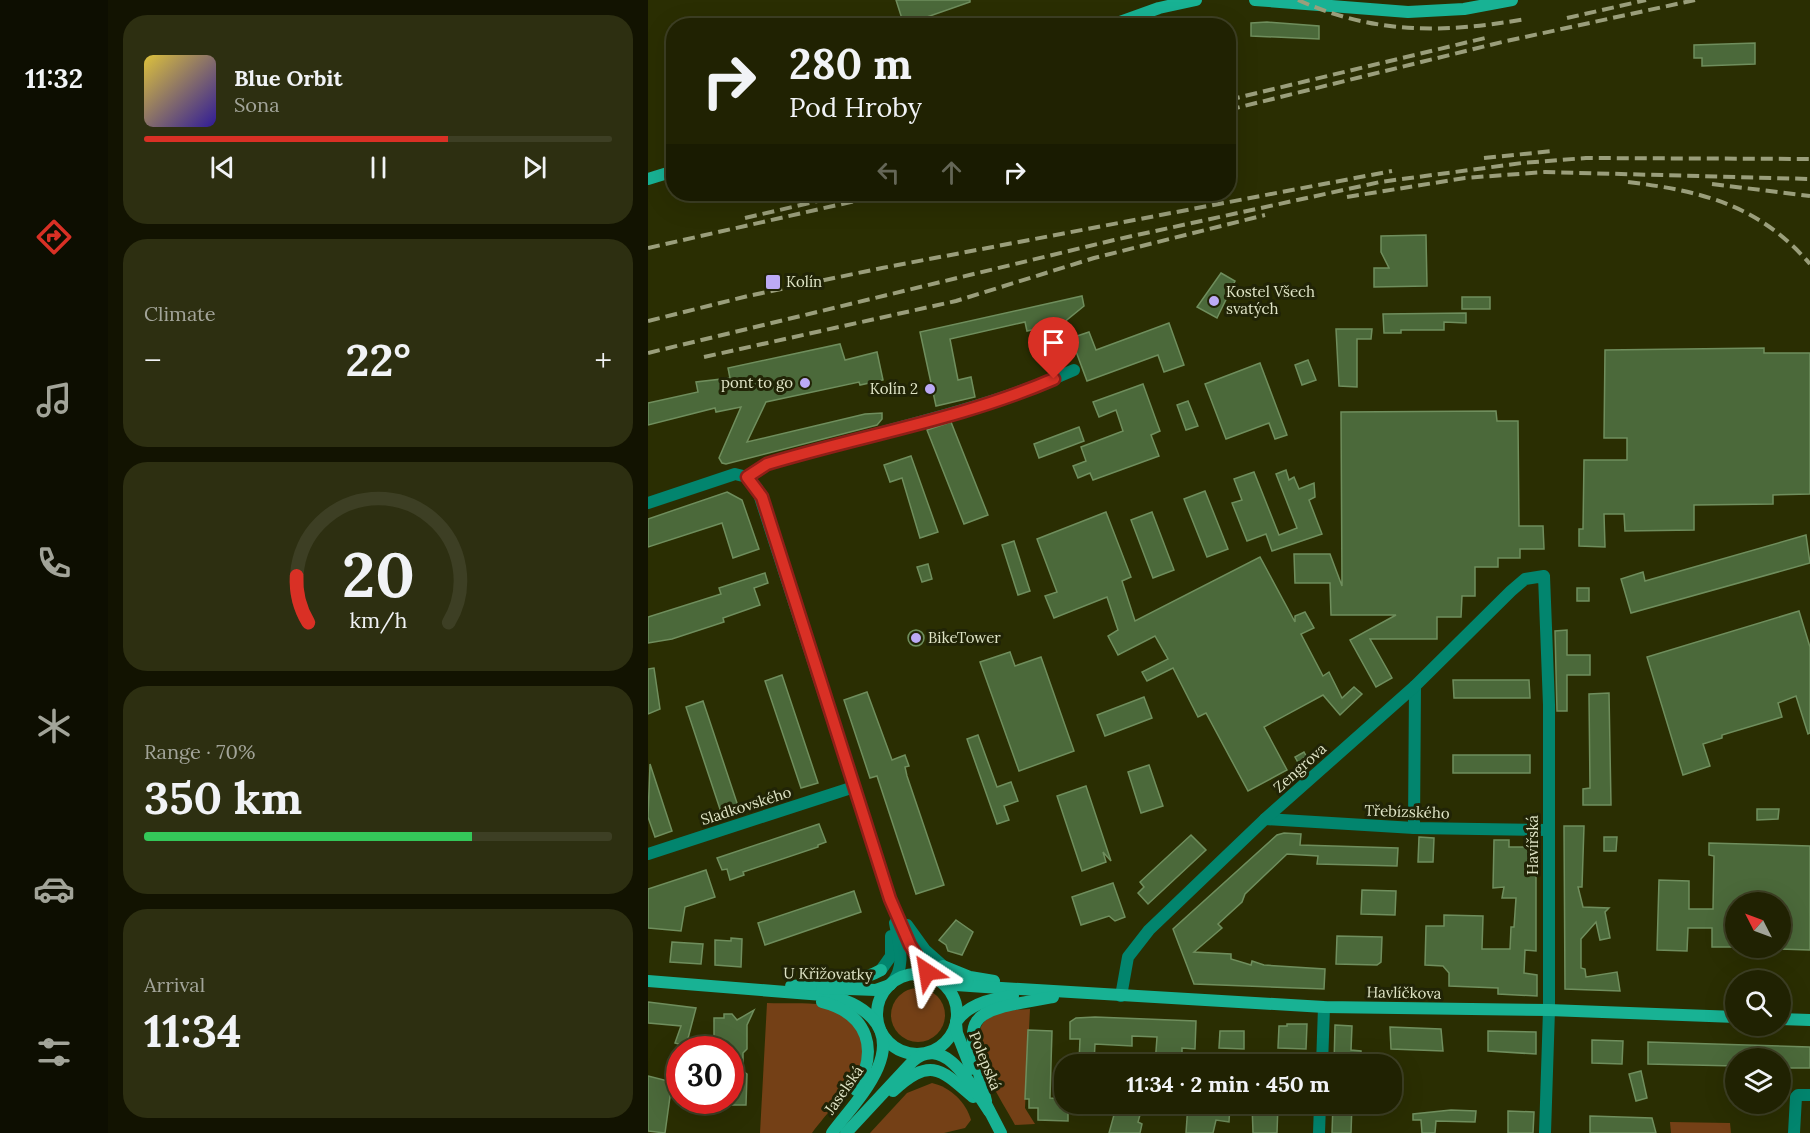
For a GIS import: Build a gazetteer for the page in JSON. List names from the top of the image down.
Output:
{
  "streets": {
    "street": [
      "Zengrova",
      "Sladkovského",
      "Třebízského",
      "Havířská",
      "U Křižovatky",
      "Havlíčkova",
      "Polepská",
      "Jaselská"
    ]
  },
  "crossings": [
    ["Zengrova", "Třebízského"],
    ["Zengrova", "Havířská"],
    ["Zengrova", "Havlíčkova"],
    ["Třebízského", "Havířská"],
    ["Havířská", "Havlíčkova"],
    ["U Křižovatky", "Havlíčkova"],
    ["U Křižovatky", "Polepská"],
    ["U Křižovatky", "Jaselská"],
    ["Havlíčkova", "Polepská"],
    ["Havlíčkova", "Jaselská"],
    ["Polepská", "Jaselská"]
  ],
  "places": {
    "transit": ["Kolín"],
    "other": [
      "Kostel Všech svatých",
      "pont to go",
      "Kolín 2",
      "BikeTower"
    ]
  },
  "north": "top left",
  "page": {
    "tabs": "11:32",
    "turn": ["280 m", "Pod Hroby"],
    "song": ["Blue Orbit", "Sona"],
    "tile": [
      "Climate",
      ["Range · 70%", "350 km"],
      ["Arrival", "11:34"]
    ],
    "heat": ["−", "22°", "+"],
    "limit": "30",
    "trip": "11:34 · 2 min · 450 m",
    "gauge": ["20", "km/h"]
  }
}
